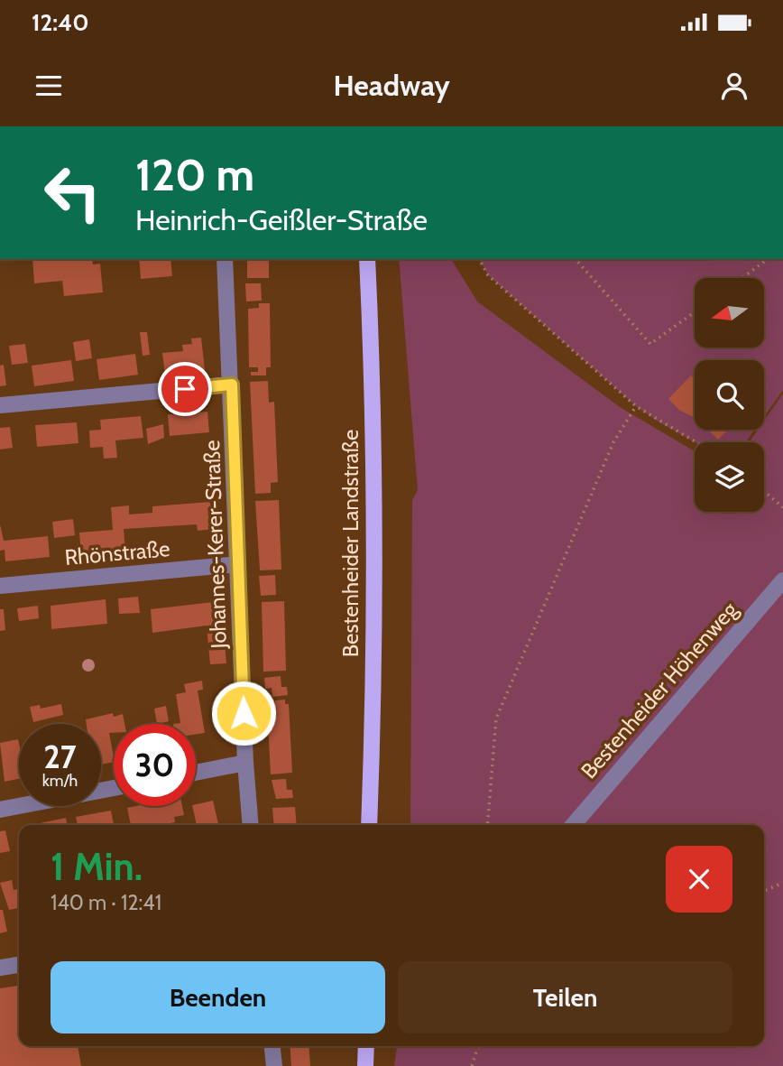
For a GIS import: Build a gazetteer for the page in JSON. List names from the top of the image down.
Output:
{
  "streets": {
    "main road": ["Bestenheider Landstraße"],
    "street": ["Johannes-Kerer-Straße", "Rhönstraße", "Bestenheider Höhenweg"]
  },
  "crossings": [
    ["Johannes-Kerer-Straße", "Rhönstraße"]
  ],
  "north": "left",
  "page": {
    "status": "12:40",
    "header": "Headway",
    "turn": ["120 m", "Heinrich-Geißler-Straße"],
    "speed": "27 km/h",
    "limit": "30",
    "heading": ["1 Min.", "140 m · 12:41"],
    "buttons": ["Beenden", "Teilen"]
  }
}
